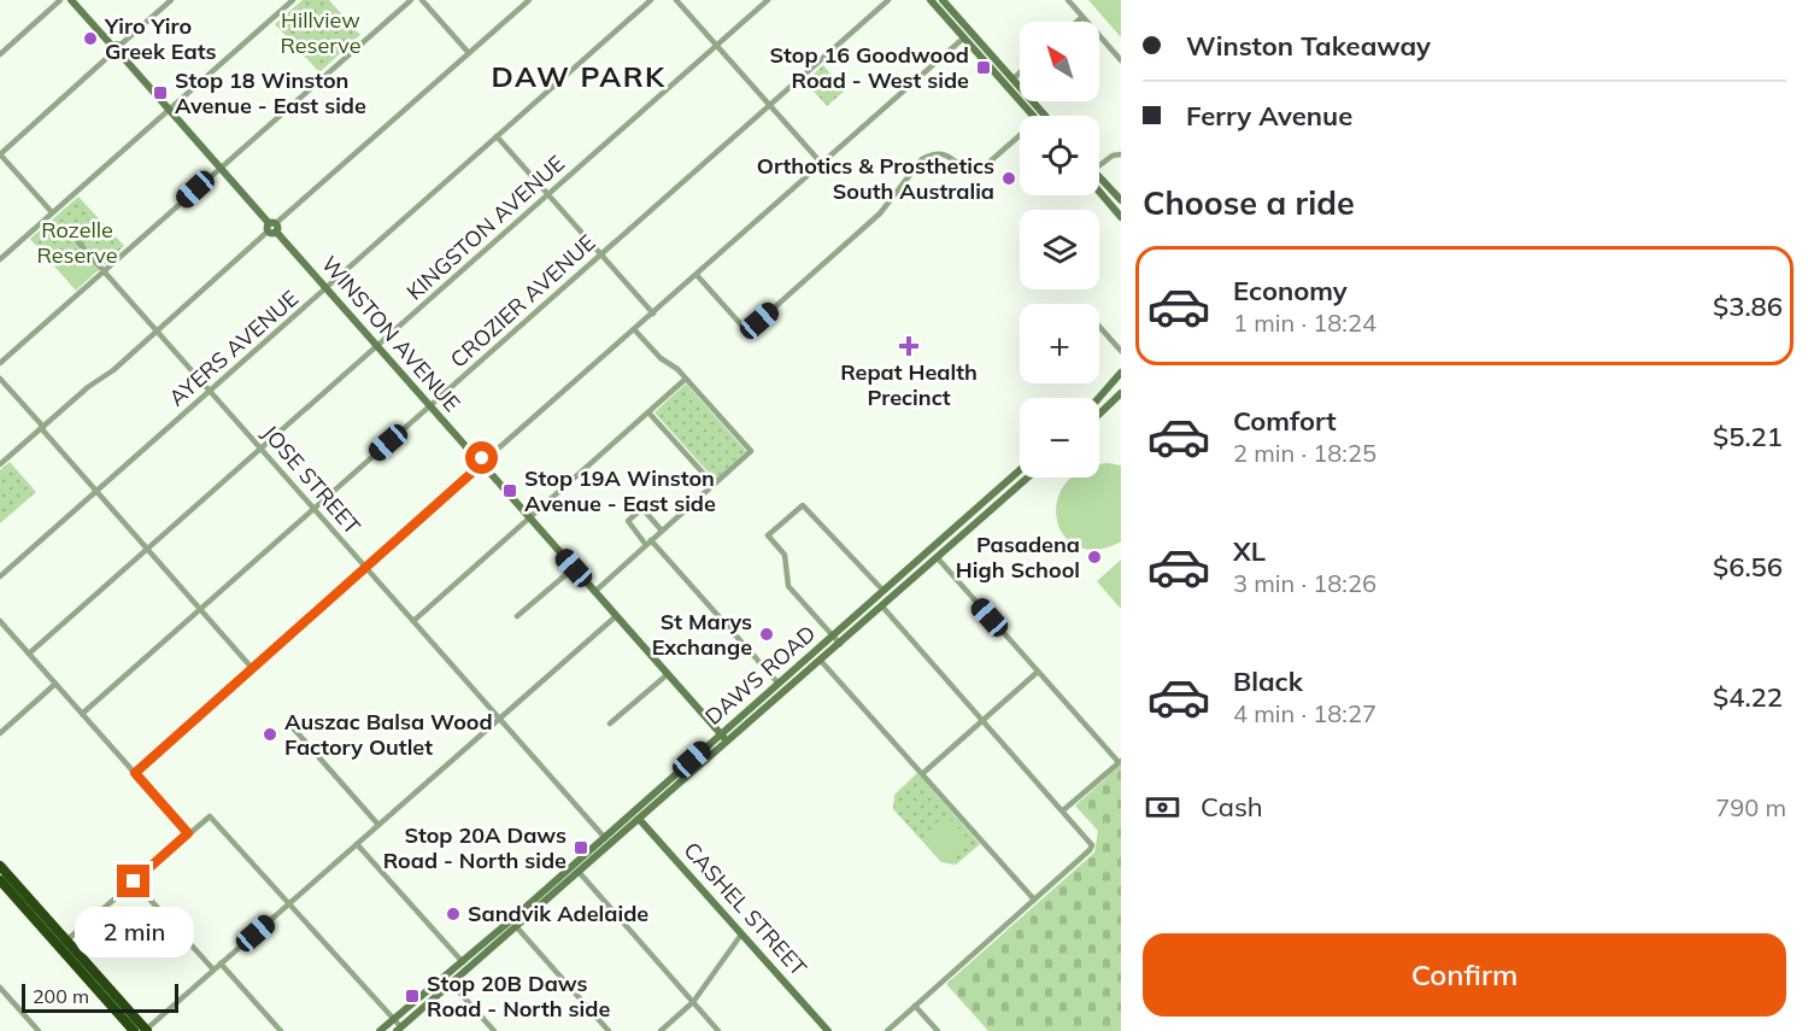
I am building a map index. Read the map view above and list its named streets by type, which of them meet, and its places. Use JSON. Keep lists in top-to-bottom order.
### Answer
{
  "streets": {
    "main road": ["WINSTON AVENUE", "DAWS ROAD", "CASHEL STREET"],
    "street": [
      "KINGSTON AVENUE",
      "CROZIER AVENUE",
      "AYERS AVENUE",
      "JOSE STREET"
    ]
  },
  "crossings": [
    ["KINGSTON AVENUE", "WINSTON AVENUE"],
    ["KINGSTON AVENUE", "JOSE STREET"],
    ["CROZIER AVENUE", "WINSTON AVENUE"],
    ["CROZIER AVENUE", "JOSE STREET"],
    ["WINSTON AVENUE", "AYERS AVENUE"],
    ["WINSTON AVENUE", "DAWS ROAD"],
    ["AYERS AVENUE", "JOSE STREET"],
    ["JOSE STREET", "DAWS ROAD"],
    ["DAWS ROAD", "CASHEL STREET"]
  ],
  "districts": ["DAW PARK"],
  "parks": ["Hillview Reserve", "Rozelle Reserve"],
  "places": {
    "other": [
      "Yiro Yiro Greek Eats",
      "Orthotics & Prosthetics South Australia",
      "Pasadena High School",
      "St Marys Exchange",
      "Auszac Balsa Wood Factory Outlet",
      "Sandvik Adelaide"
    ],
    "transit": [
      "Stop 16 Goodwood Road - West side",
      "Stop 18 Winston Avenue - East side",
      "Stop 19A Winston Avenue - East side",
      "Stop 20A Daws Road - North side",
      "Stop 20B Daws Road - North side"
    ],
    "health": ["Repat Health Precinct"]
  },
  "scale_bar": "200 m",
  "north": "top left",
  "page": {
    "banner": ["Winston Takeaway", "Ferry Avenue"],
    "map_buttons": ["+", "−"],
    "heading": "Choose a ride",
    "list": [
      {
        "name": "Economy",
        "note": "1 min · 18:24",
        "value": "$3.86"
      },
      {
        "name": "Comfort",
        "note": "2 min · 18:25",
        "value": "$5.21"
      },
      {
        "name": "XL",
        "note": "3 min · 18:26",
        "value": "$6.56"
      },
      {
        "name": "Black",
        "note": "4 min · 18:27",
        "value": "$4.22"
      }
    ],
    "pay": ["Cash", "790 m"],
    "bubble": "2 min",
    "buttons": "Confirm",
    "scale": "200 m"
  }
}
